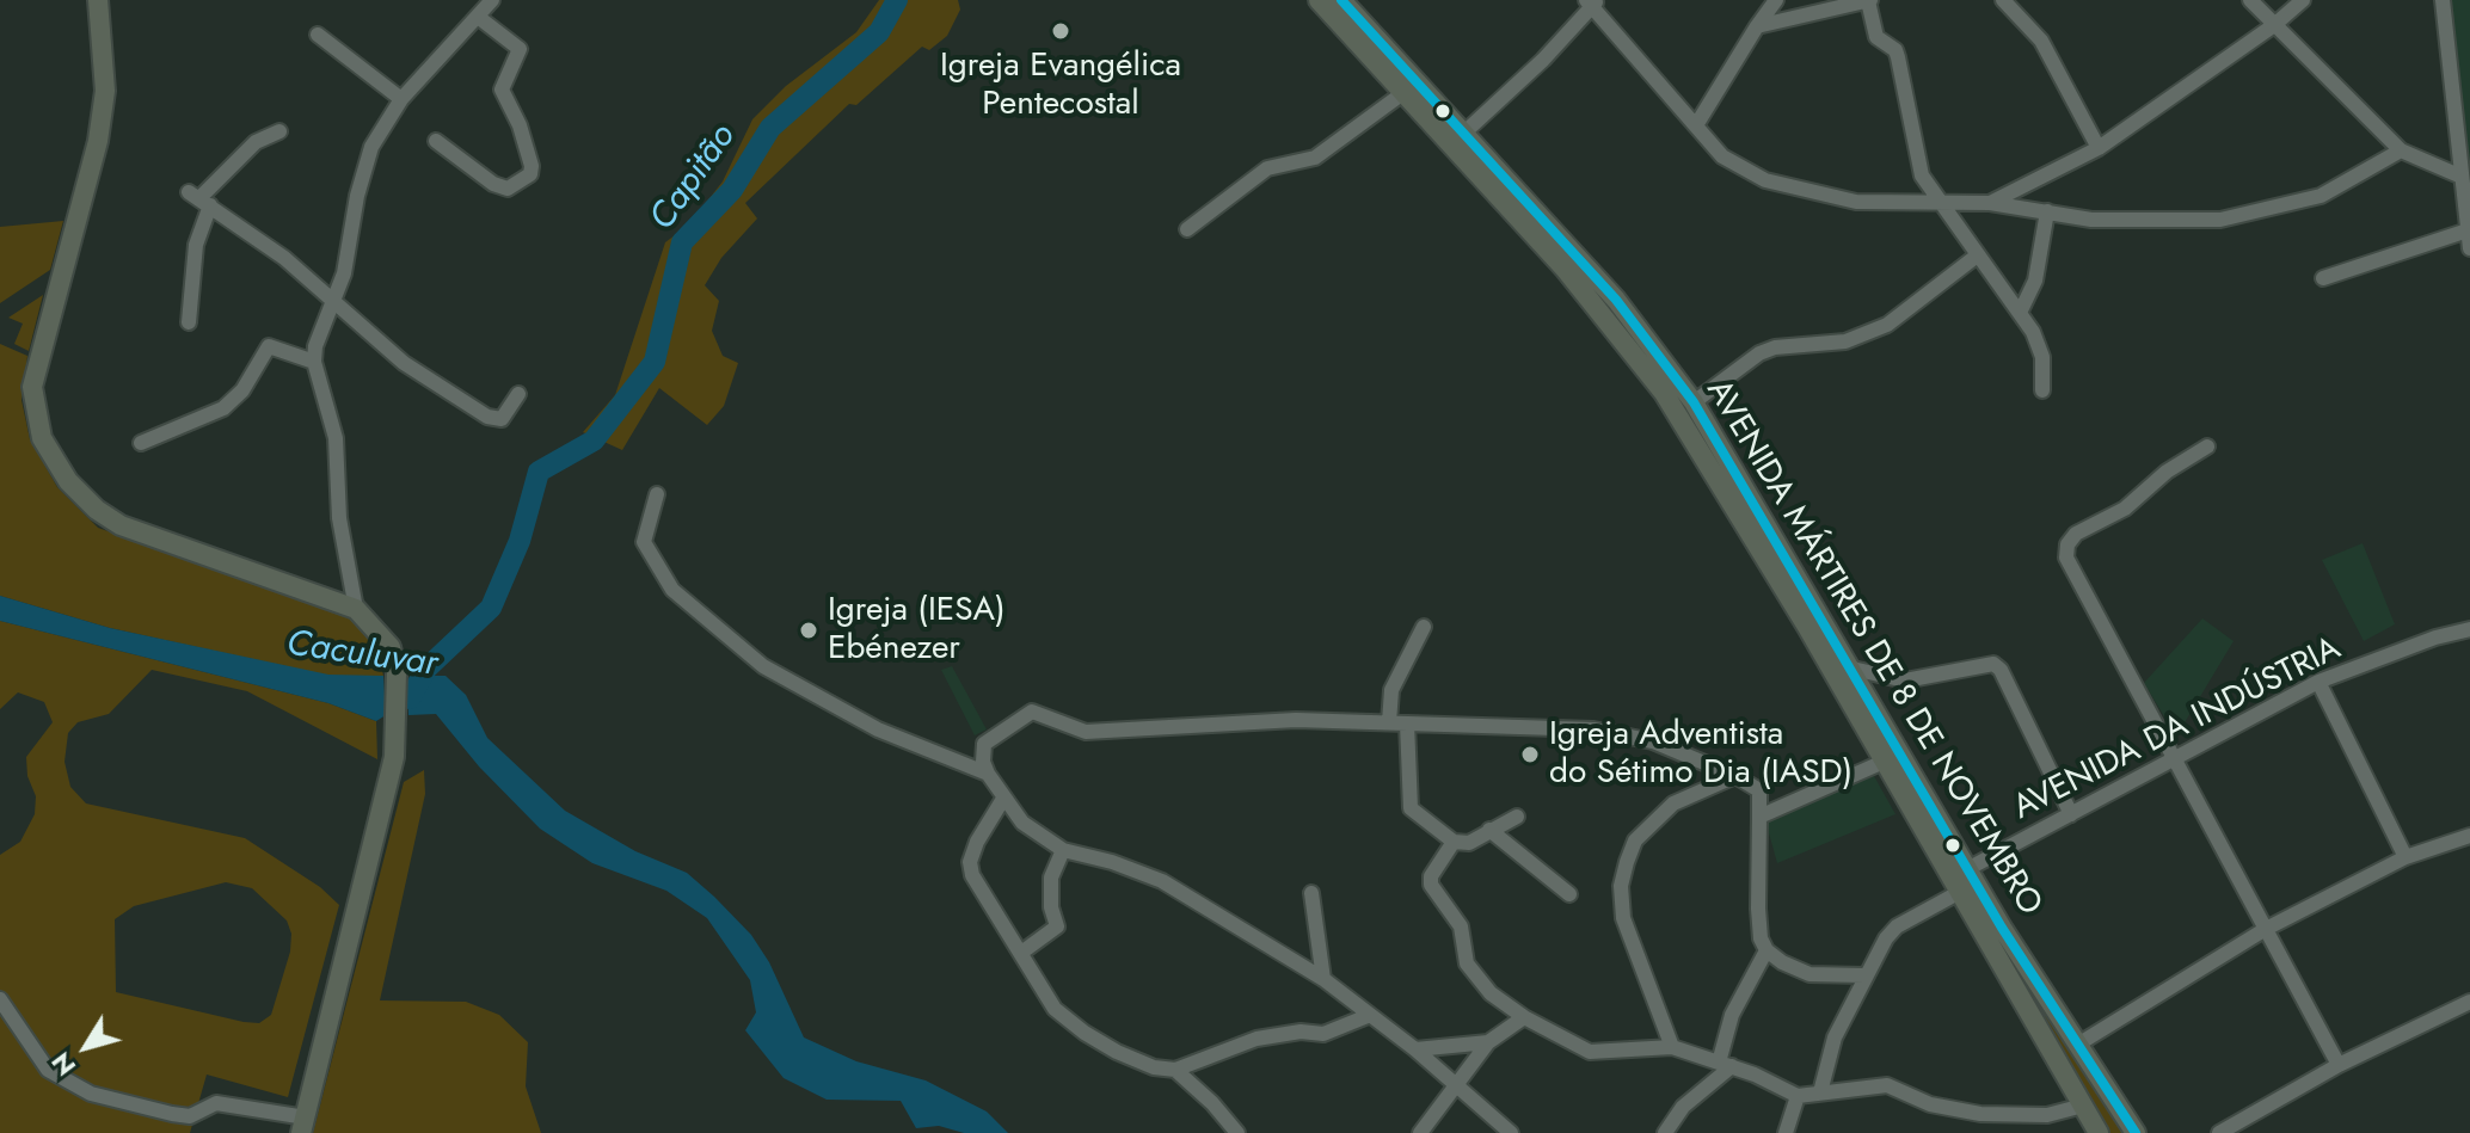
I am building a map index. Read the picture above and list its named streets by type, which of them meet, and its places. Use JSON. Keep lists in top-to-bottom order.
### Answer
{
  "streets": {
    "main road": ["AVENIDA MÁRTIRES DE 8 DE NOVEMBRO"],
    "street": ["AVENIDA DA INDÚSTRIA"]
  },
  "crossings": [
    ["AVENIDA MÁRTIRES DE 8 DE NOVEMBRO", "AVENIDA DA INDÚSTRIA"]
  ],
  "water": ["Capitão", "Caculuvar"],
  "places": ["Igreja Evangélica Pentecostal", "Igreja (IESA) Ebénezer", "Igreja Adventista do Sétimo Dia (IASD)"],
  "north": "bottom left"
}
